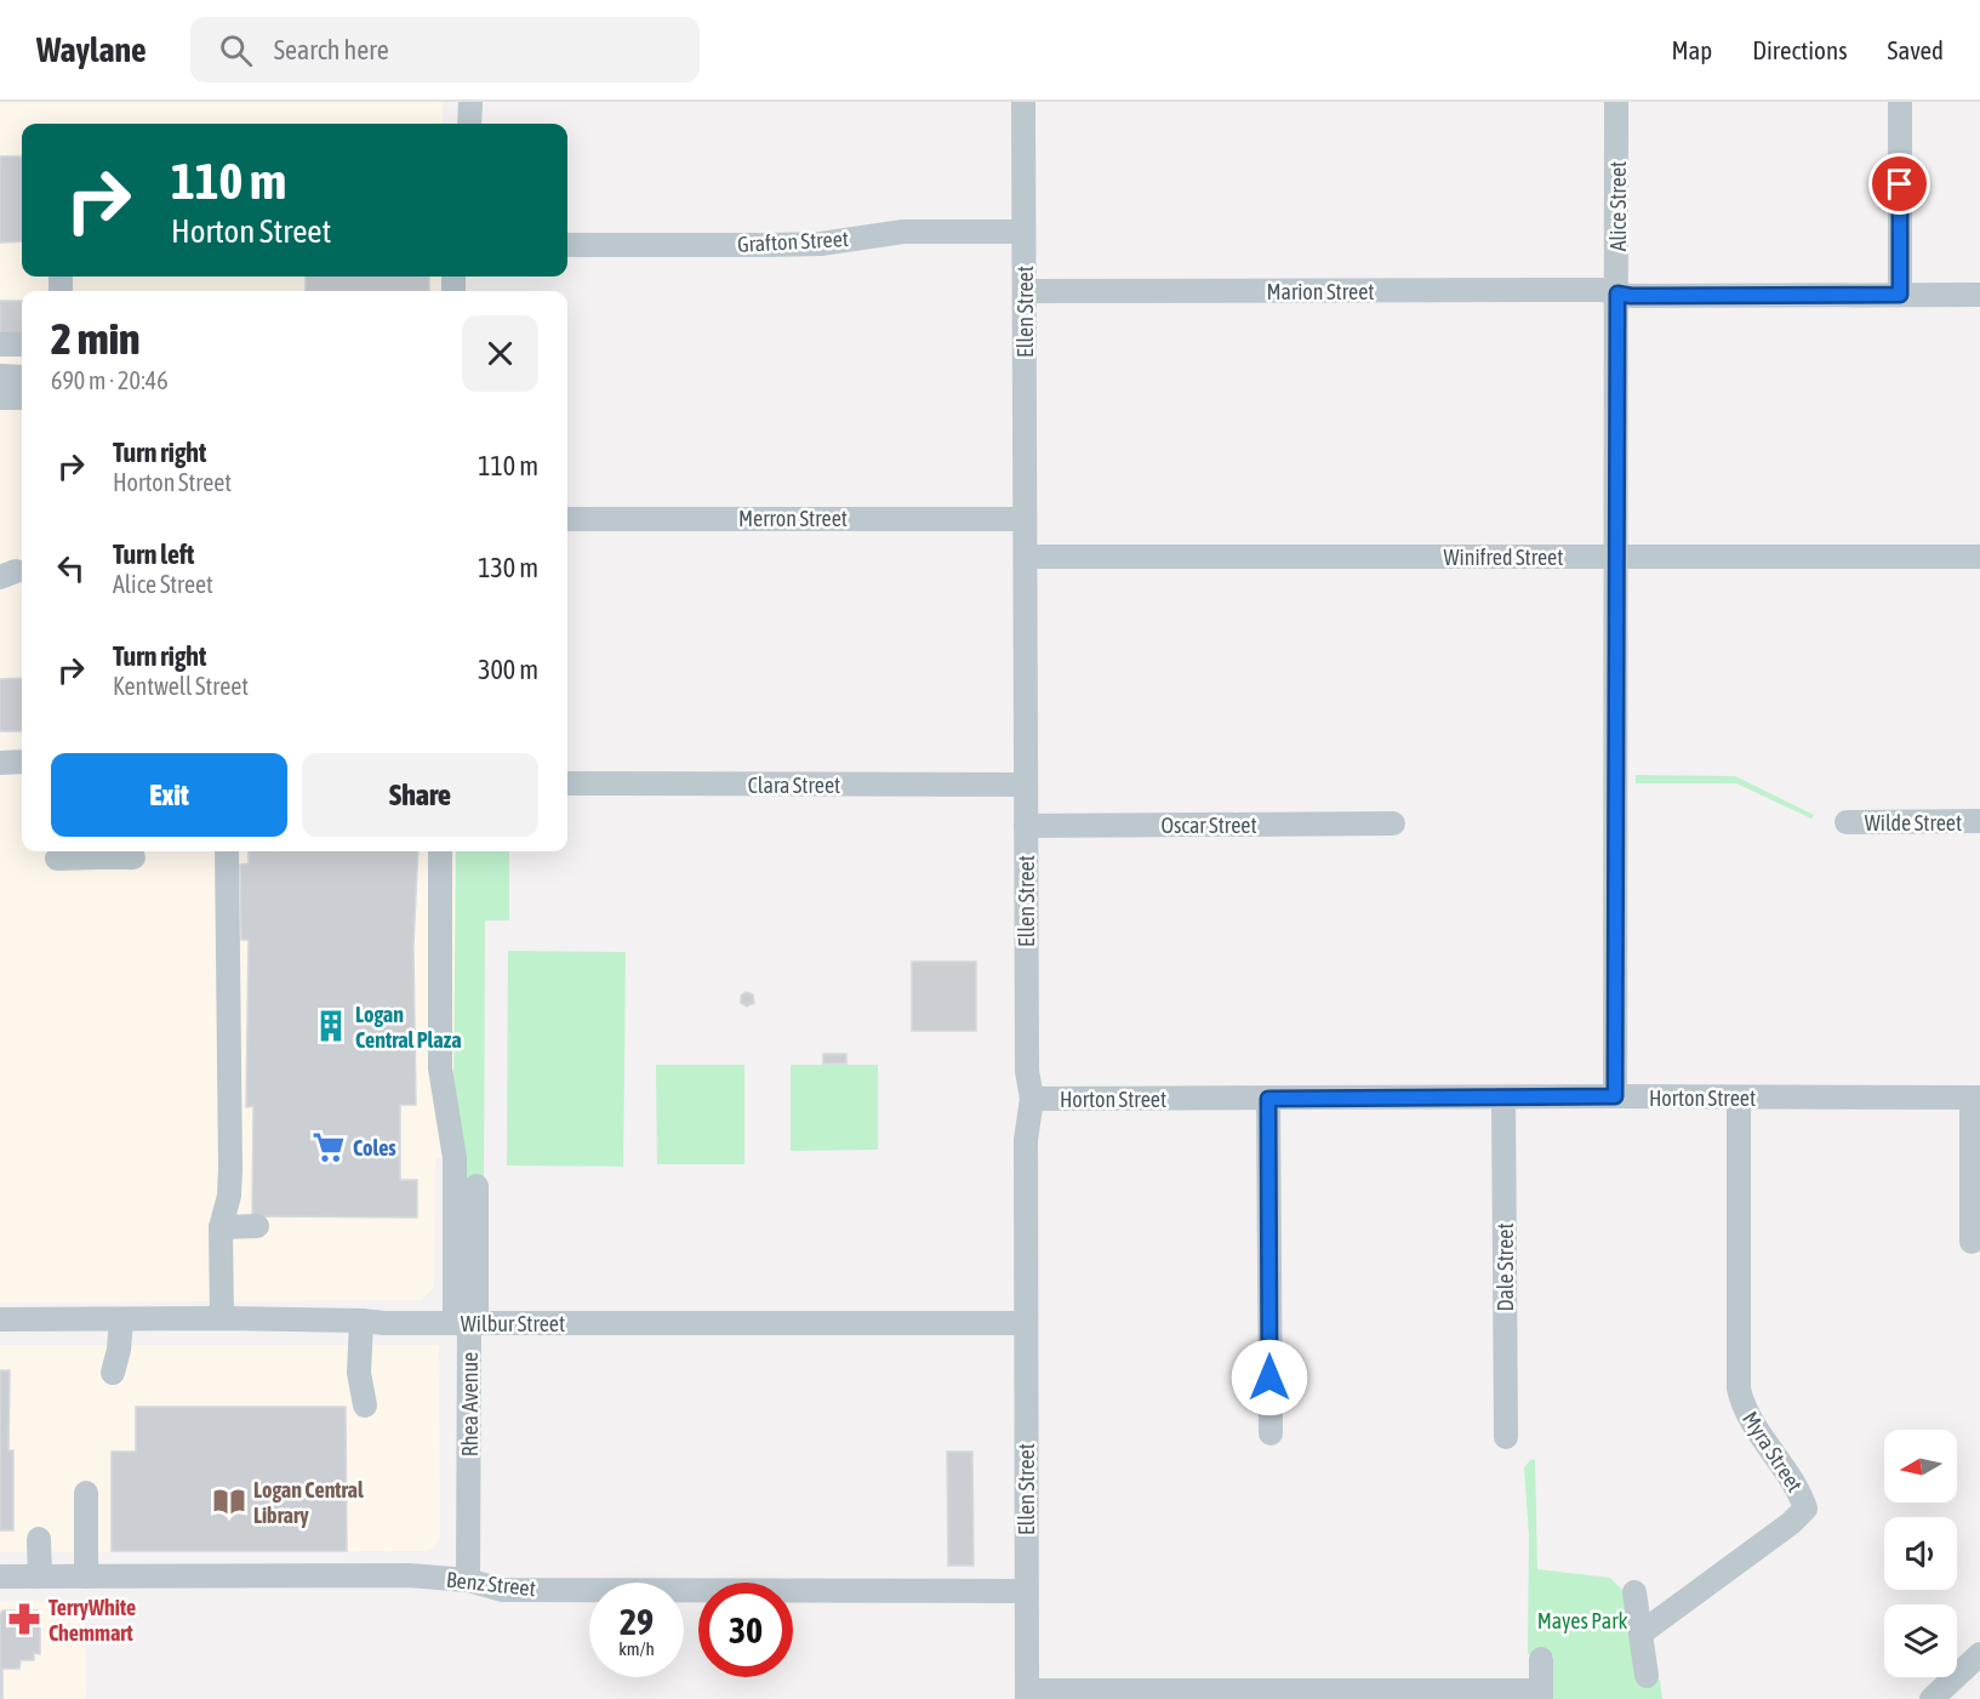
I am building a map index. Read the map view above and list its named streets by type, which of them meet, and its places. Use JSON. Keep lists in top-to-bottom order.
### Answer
{
  "streets": {
    "street": [
      "Alice Street",
      "Grafton Street",
      "Marion Street",
      "Ellen Street",
      "Merron Street",
      "Winifred Street",
      "Clara Street",
      "Wilde Street",
      "Oscar Street",
      "Horton Street",
      "Dale Street",
      "Wilbur Street",
      "Rhea Avenue",
      "Myra Street",
      "Benz Street"
    ]
  },
  "crossings": [
    ["Alice Street", "Marion Street"],
    ["Alice Street", "Winifred Street"],
    ["Alice Street", "Horton Street"],
    ["Grafton Street", "Ellen Street"],
    ["Marion Street", "Ellen Street"],
    ["Ellen Street", "Merron Street"],
    ["Ellen Street", "Winifred Street"],
    ["Ellen Street", "Clara Street"],
    ["Ellen Street", "Oscar Street"],
    ["Ellen Street", "Horton Street"],
    ["Ellen Street", "Wilbur Street"],
    ["Ellen Street", "Benz Street"],
    ["Horton Street", "Dale Street"],
    ["Horton Street", "Myra Street"],
    ["Wilbur Street", "Rhea Avenue"],
    ["Rhea Avenue", "Benz Street"]
  ],
  "parks": ["Mayes Park"],
  "places": {
    "building": ["Logan Central Plaza"],
    "supermarket": ["Coles"],
    "library": ["Logan Central Library"],
    "pharmacy": ["TerryWhite Chemmart"]
  },
  "north": "left",
  "page": {
    "header": "Waylane",
    "search": "Search here",
    "nav": ["Map", "Directions", "Saved"],
    "turn": ["110 m", "Horton Street"],
    "heading": ["2 min", "690 m · 20:46"],
    "list": [
      {
        "name": "Turn right",
        "note": "Horton Street",
        "value": "110 m"
      },
      {
        "name": "Turn left",
        "note": "Alice Street",
        "value": "130 m"
      },
      {
        "name": "Turn right",
        "note": "Kentwell Street",
        "value": "300 m"
      }
    ],
    "buttons": ["Exit", "Share"],
    "speed": "29 km/h",
    "limit": "30"
  }
}
